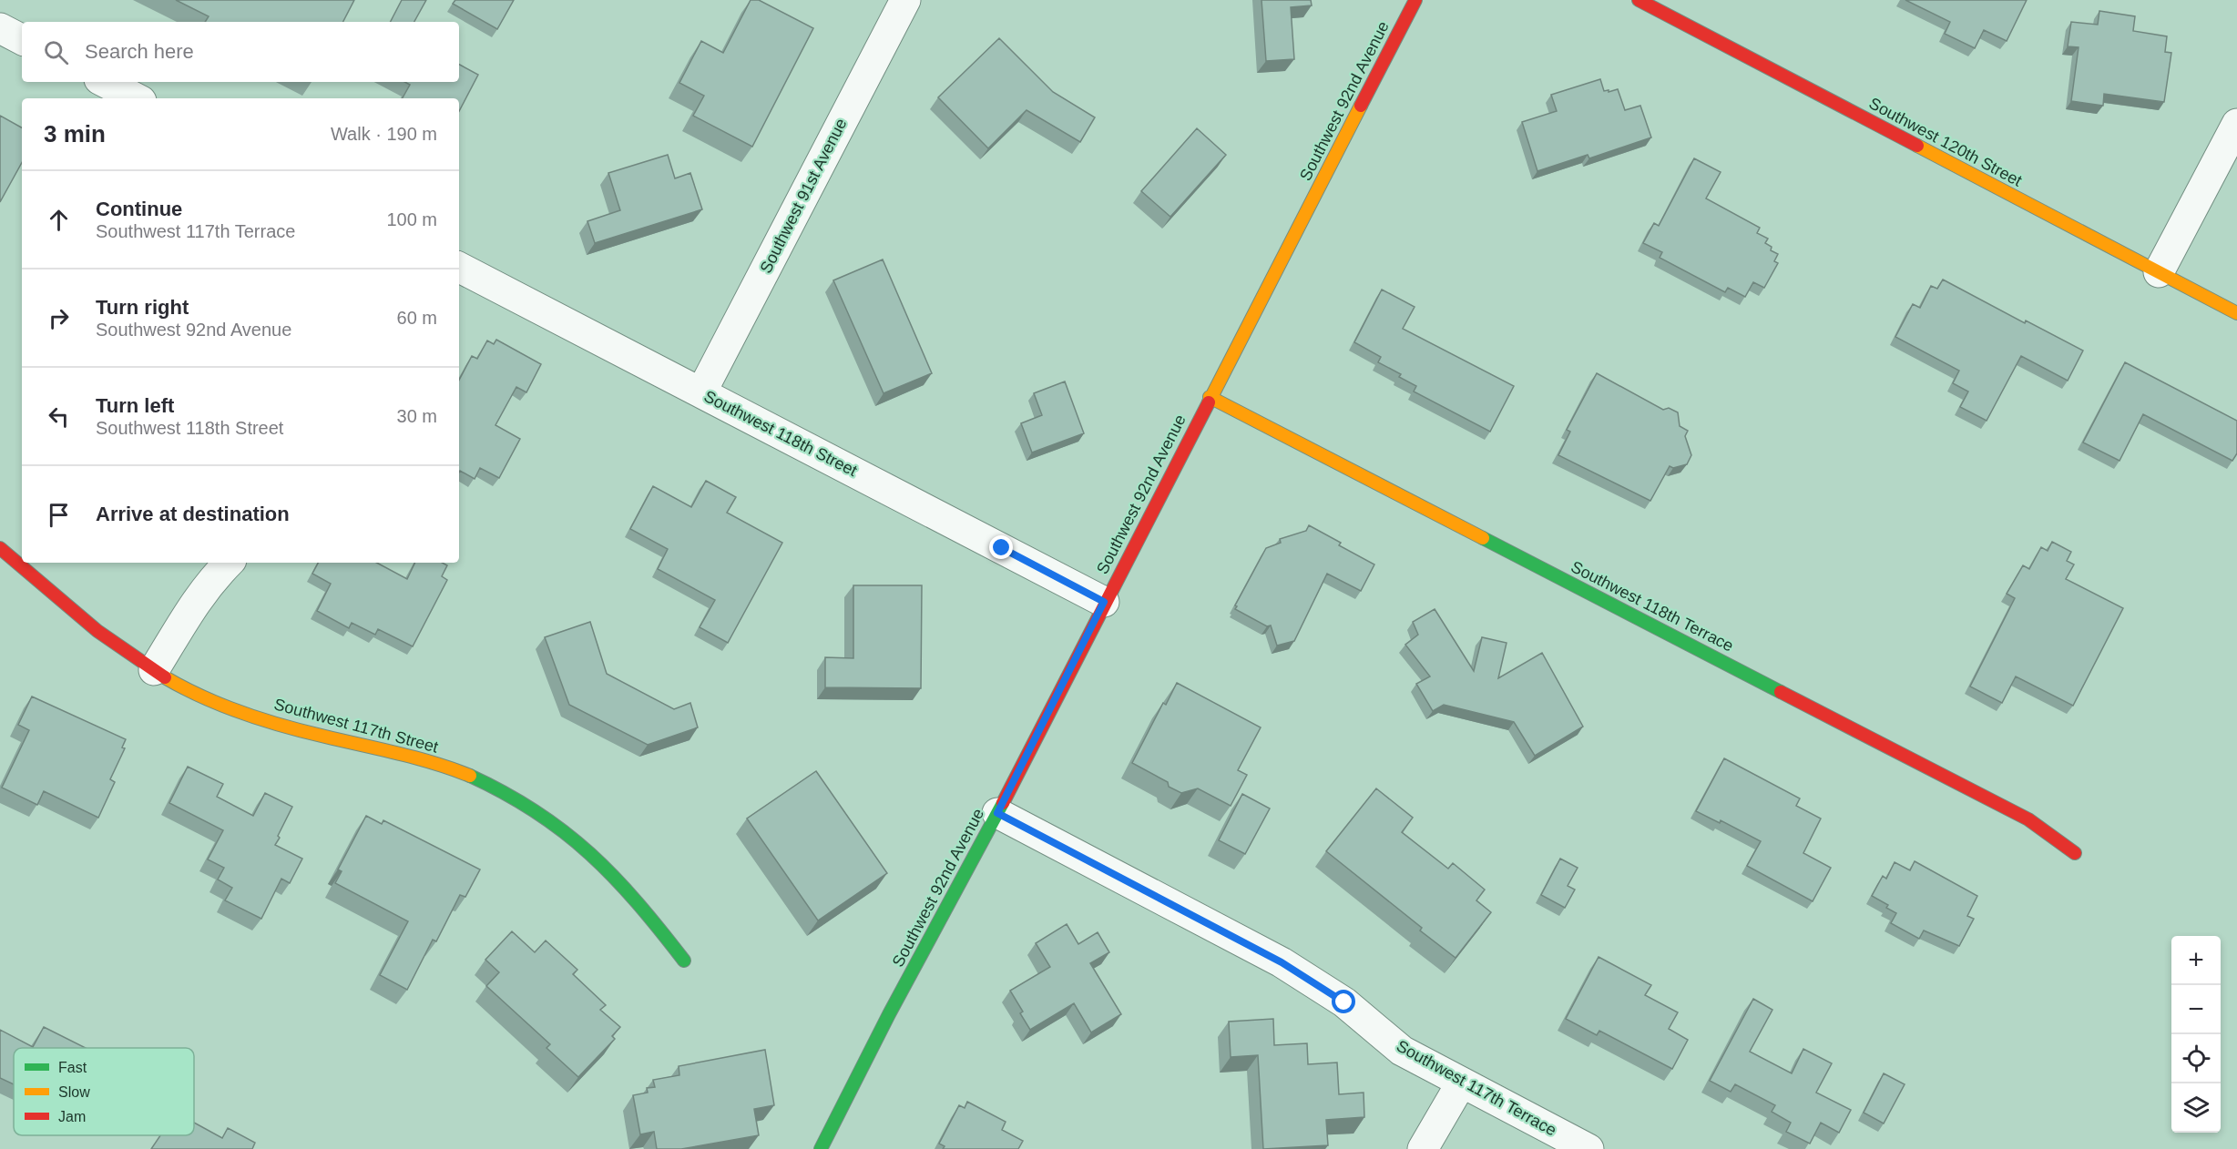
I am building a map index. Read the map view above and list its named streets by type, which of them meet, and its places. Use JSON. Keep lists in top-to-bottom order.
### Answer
{
  "streets": {
    "street": [
      "Southwest 92nd Avenue",
      "Southwest 120th Street",
      "Southwest 91st Avenue",
      "Southwest 118th Street",
      "Southwest 118th Terrace",
      "Southwest 117th Street",
      "Southwest 117th Terrace"
    ]
  },
  "crossings": [
    ["Southwest 92nd Avenue", "Southwest 118th Street"],
    ["Southwest 92nd Avenue", "Southwest 118th Terrace"],
    ["Southwest 92nd Avenue", "Southwest 117th Terrace"],
    ["Southwest 91st Avenue", "Southwest 118th Street"]
  ],
  "legend": ["Fast", "Slow", "Jam"],
  "page": {
    "search": "Search here",
    "heading": ["3 min", "Walk · 190 m"],
    "list": [
      ["Continue", "Southwest 117th Terrace", "100 m"],
      ["Turn right", "Southwest 92nd Avenue", "60 m"],
      ["Turn left", "Southwest 118th Street", "30 m"],
      "Arrive at destination"
    ],
    "map_buttons": ["+", "−"]
  }
}
